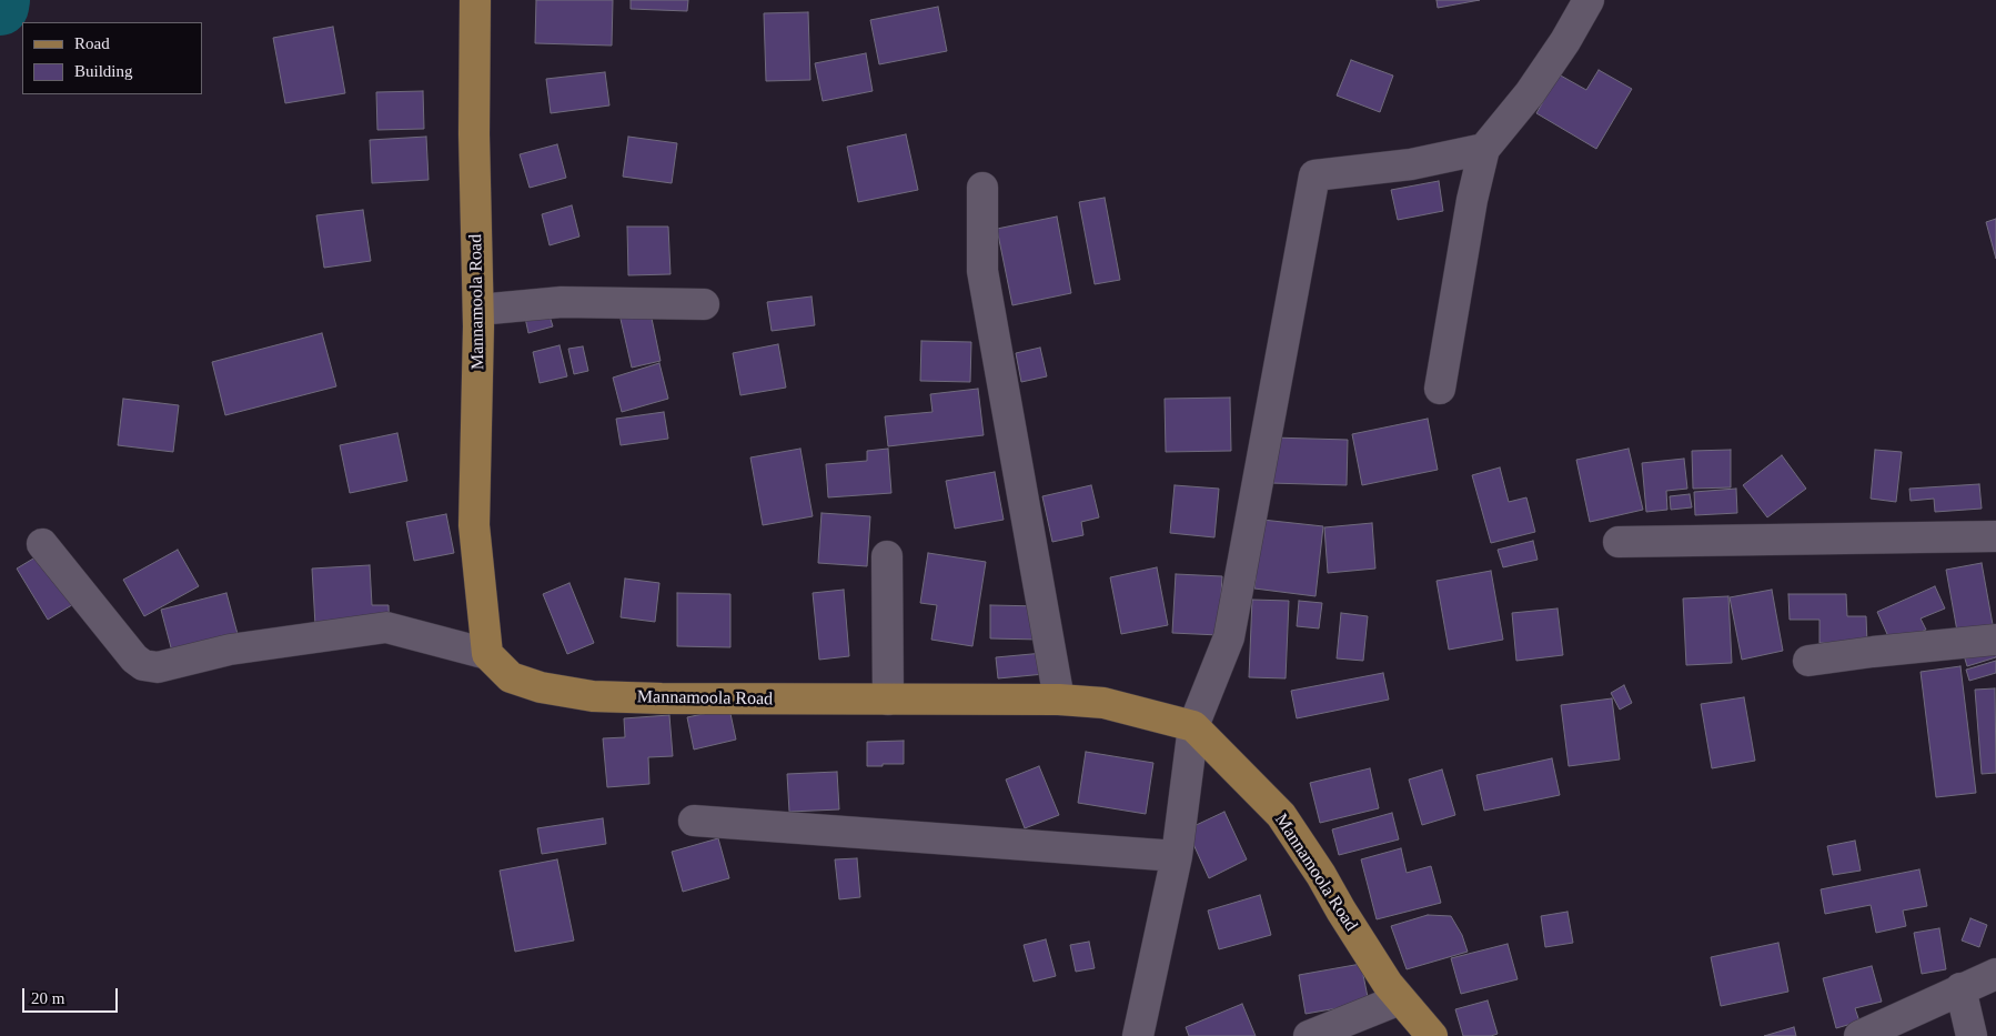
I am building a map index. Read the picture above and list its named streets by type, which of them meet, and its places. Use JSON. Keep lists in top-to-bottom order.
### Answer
{
  "streets": {
    "main road": ["Mannamoola Road"]
  },
  "legend": ["Road", "Building"],
  "scale_bar": "20 m"
}
